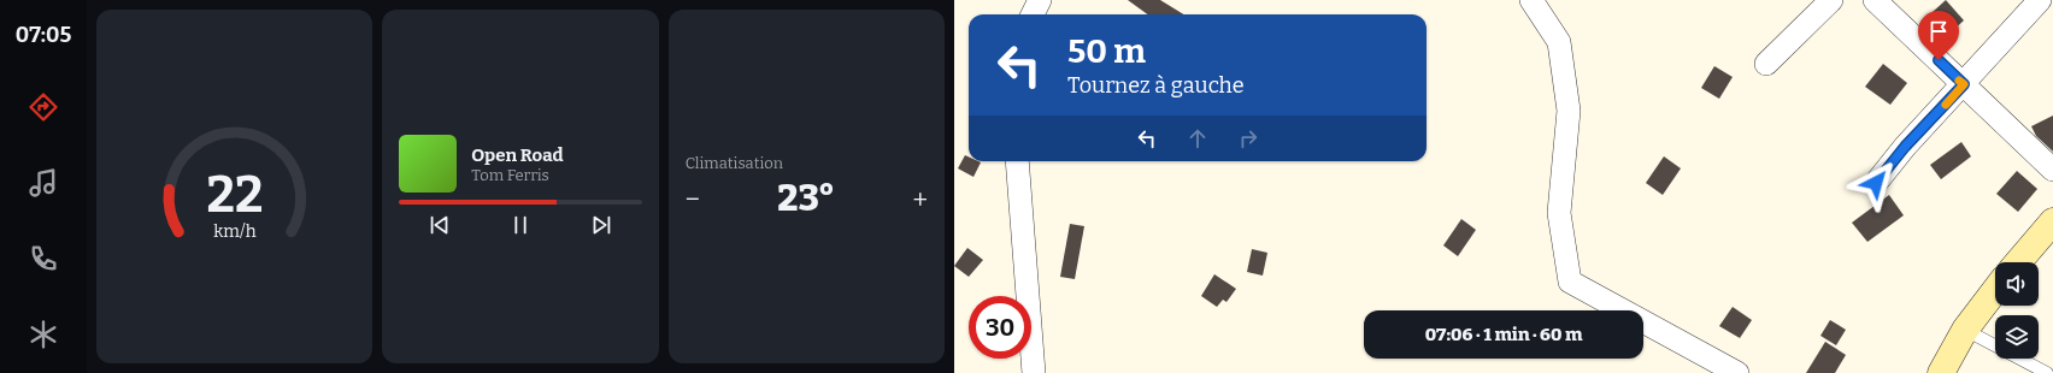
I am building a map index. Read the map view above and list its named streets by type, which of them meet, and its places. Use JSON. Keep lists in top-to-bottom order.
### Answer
{
  "page": {
    "tabs": "07:05",
    "tile": "Climatisation",
    "turn": ["50 m", "Tournez à gauche"],
    "song": ["Open Road", "Tom Ferris"],
    "heat": ["−", "23°", "+"],
    "limit": "30",
    "trip": "07:06 · 1 min · 60 m",
    "gauge": ["22", "km/h"]
  }
}
